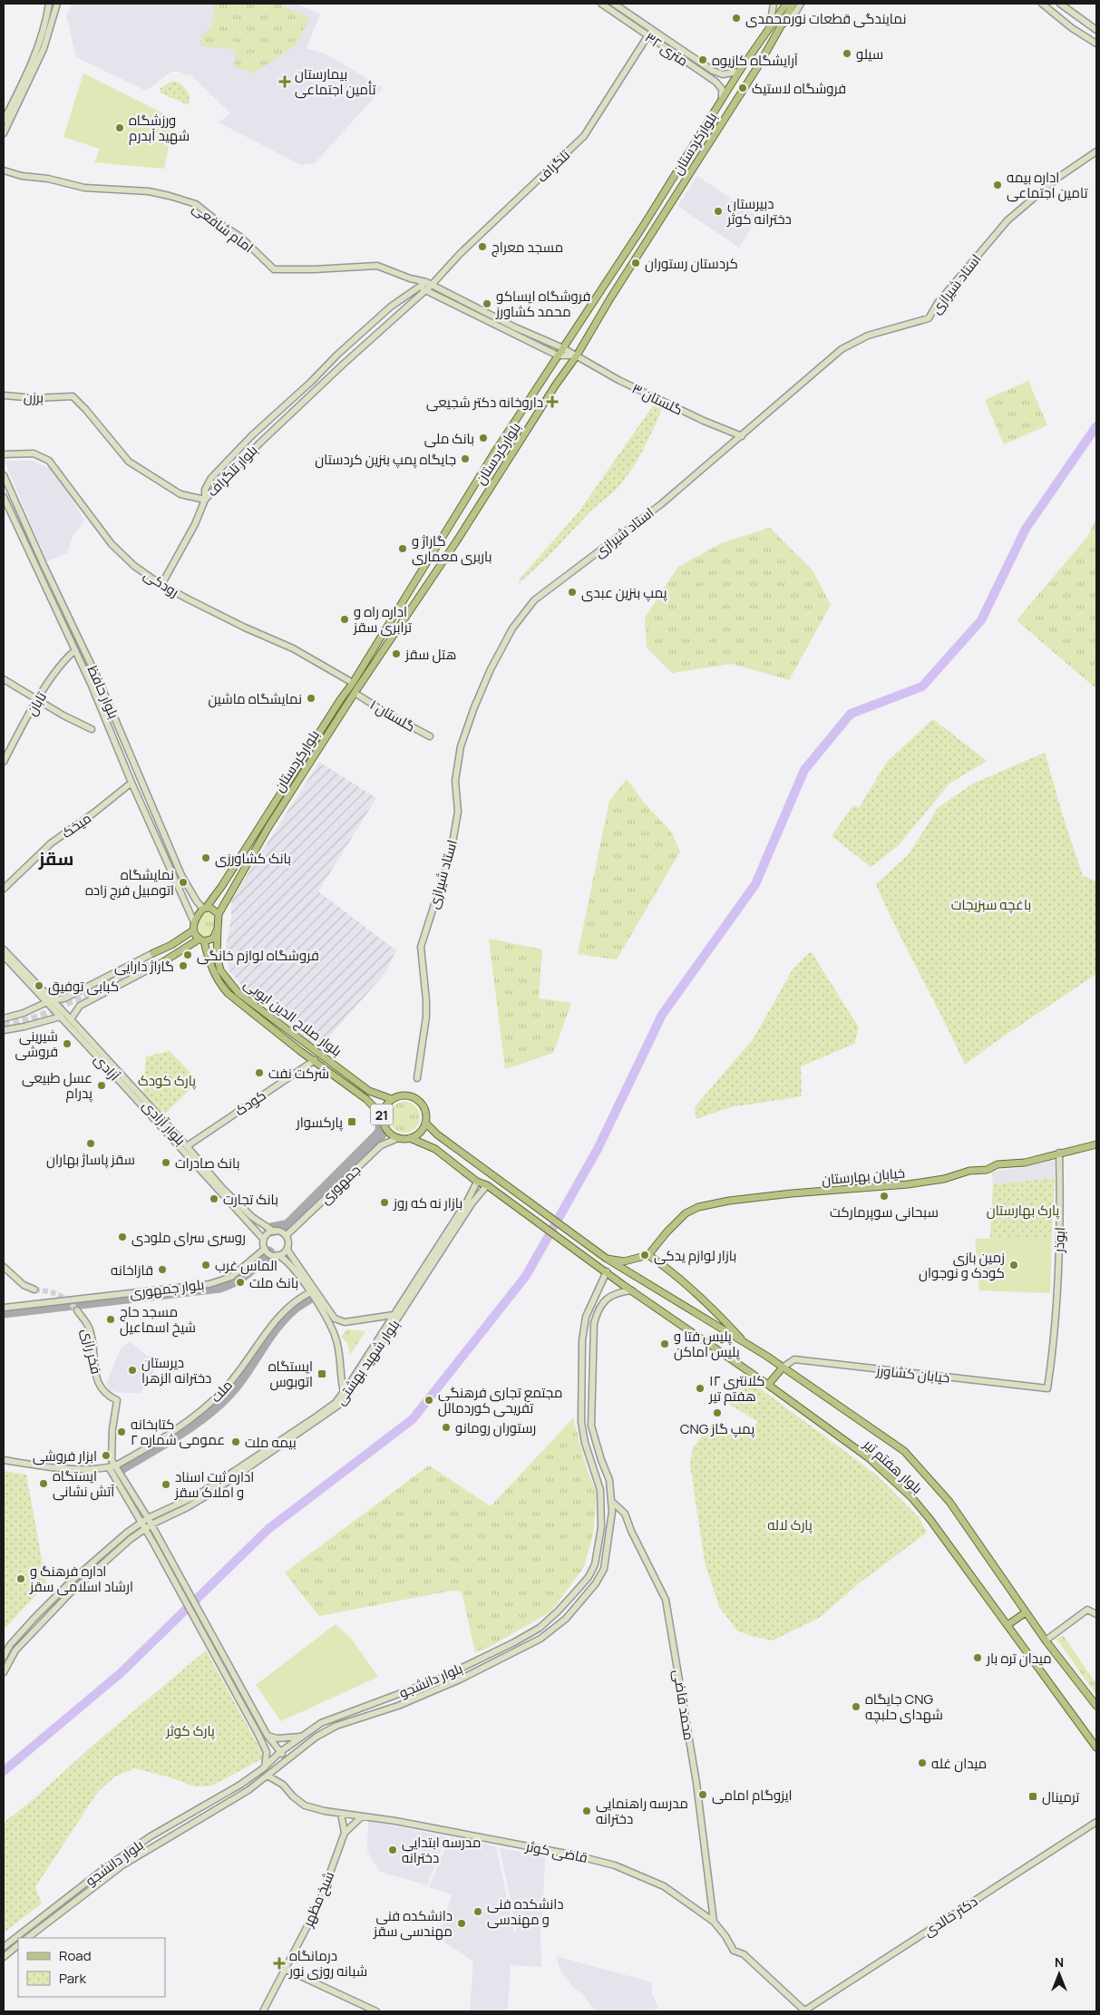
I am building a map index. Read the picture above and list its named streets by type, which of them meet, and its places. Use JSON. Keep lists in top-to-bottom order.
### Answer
{
  "streets": {
    "main road": [
      "۳۲ متری",
      "بلوارکردستان",
      "تلگراف",
      "امام شافعی",
      "استاد شیرازی",
      "برزن",
      "گلستان ۳",
      "بلوار تلگراف",
      "رودکی",
      "بلوار حافظ",
      "تابان",
      "گلستان ۱",
      "میخک",
      "بلوار صلاح الدین ایوبی",
      "آزادی",
      "کودک",
      "21",
      "بلوار آزادی",
      "خیابان بهارستان",
      "جمهوری",
      "ابوذر",
      "بلوار جمهوری",
      "فخر رازی",
      "بلوار شهید بهشتی",
      "خیابان کشاورز",
      "ملت",
      "بلوار هفتم تیر",
      "بلوار دانشجو",
      "محمد قاضی",
      "قاضی کوثر",
      "شیخ مظهر",
      "دکتر خالدی"
    ]
  },
  "crossings": [
    ["۳۲ متری", "بلوارکردستان"],
    ["۳۲ متری", "تلگراف"],
    ["بلوارکردستان", "گلستان ۳"],
    ["بلوارکردستان", "رودکی"],
    ["بلوارکردستان", "بلوار حافظ"],
    ["بلوارکردستان", "گلستان ۱"],
    ["بلوارکردستان", "بلوار صلاح الدین ایوبی"],
    ["تلگراف", "امام شافعی"],
    ["تلگراف", "بلوار تلگراف"],
    ["امام شافعی", "گلستان ۳"],
    ["امام شافعی", "بلوار تلگراف"],
    ["استاد شیرازی", "گلستان ۳"],
    ["برزن", "بلوار تلگراف"],
    ["بلوار حافظ", "تابان"],
    ["بلوار حافظ", "میخک"],
    ["بلوار حافظ", "بلوار صلاح الدین ایوبی"],
    ["بلوار صلاح الدین ایوبی", "کودک"],
    ["بلوار صلاح الدین ایوبی", "21"],
    ["بلوار صلاح الدین ایوبی", "جمهوری"],
    ["بلوار صلاح الدین ایوبی", "بلوار هفتم تیر"],
    ["آزادی", "بلوار آزادی"],
    ["آزادی", "جمهوری"],
    ["آزادی", "بلوار جمهوری"],
    ["کودک", "بلوار آزادی"],
    ["21", "جمهوری"],
    ["21", "بلوار هفتم تیر"],
    ["بلوار آزادی", "جمهوری"],
    ["بلوار آزادی", "بلوار جمهوری"],
    ["خیابان بهارستان", "ابوذر"],
    ["جمهوری", "بلوار جمهوری"],
    ["جمهوری", "بلوار هفتم تیر"],
    ["ابوذر", "خیابان کشاورز"],
    ["فخر رازی", "ملت"],
    ["بلوار شهید بهشتی", "بلوار هفتم تیر"],
    ["خیابان کشاورز", "بلوار هفتم تیر"],
    ["بلوار هفتم تیر", "بلوار دانشجو"],
    ["بلوار دانشجو", "محمد قاضی"],
    ["بلوار دانشجو", "قاضی کوثر"],
    ["محمد قاضی", "قاضی کوثر"],
    ["قاضی کوثر", "دکتر خالدی"]
  ],
  "districts": ["سقز"],
  "parks": [
    "باغچه سبزیجات",
    "پارک کودک",
    "پارک بهارستان",
    "پارک لاله",
    "پارک کوثر"
  ],
  "places": {
    "other": [
      "نمایندگی قطعات نورمحمدی",
      "سیلو",
      "آرایشگاه کازیوه",
      "فروشگاه لاستیک",
      "ورزشگاه شهید آبدرم",
      "اداره بیمه تامین اجتماعی",
      "دبیرستان دخترانه کوثر",
      "مسجد معراج",
      "کردستان رستوران",
      "فروشگاه ایساکو محمد کشاورز",
      "بانک ملی",
      "جایگاه پمپ بنزین کردستان",
      "گاراژ و باربری معماری",
      "پمپ بنزین عبدی",
      "اداره راه و ترابری سقز",
      "هتل سقز",
      "نمایشگاه ماشین",
      "بانک کشاورزی",
      "نمایشگاه اتومبیل فرج زاده",
      "فروشگاه لوازم خانگی",
      "گاراژ دارایی",
      "کبابی توفیق",
      "شیرینی فروشی",
      "شرکت نفت",
      "عسل طبیعی پدرام",
      "سقز پاساژ بهاران",
      "بانک صادرات",
      "سبحانی سوپرمارکت",
      "بانک تجارت",
      "بازار نه که روز",
      "روسری سرای ملودی",
      "بازار لوازم یدکی",
      "الماس غرب",
      "زمین بازی کودک و نوجوان",
      "قازاخانه",
      "بانک ملت",
      "مسجد حاج شیخ اسماعیل",
      "پلیس فتا و پلیس اماکن",
      "دیرستان دخترانه الزهرا",
      "کلانتری ۱۲ هفتم تیر",
      "مجتمع تجاری فرهنگی تفریحی کوردمالل",
      "CNG پمپ گاز",
      "رستوران رومانو",
      "کتابخانه عمومی شماره ۲",
      "بیمه ملت",
      "ابزار فروشی",
      "ایستگاه آتش نشانی",
      "اداره ثبت اسناد و املاک سقز",
      "اداره فرهنگ و ارشاد اسلامی سقز",
      "میدان تره بار",
      "جایگاه CNG شهدای حلبچه",
      "میدان غله",
      "ایزوگام امامی",
      "مدرسه راهنمایی دخترانه",
      "مدرسه ابتدایی دخترانه",
      "دانشکده فنی و مهندسی",
      "دانشکده فنی مهندسی سقز"
    ],
    "health": ["بیمارستان تأمین اجتماعی", "داروخانه دکتر شجیعی", "درمانگاه شبانه روزی نور"],
    "transit": ["پارکسوار", "ایستگاه اتوبوس", "ترمینال"]
  },
  "legend": ["Road", "Park"],
  "north": "top"
}
